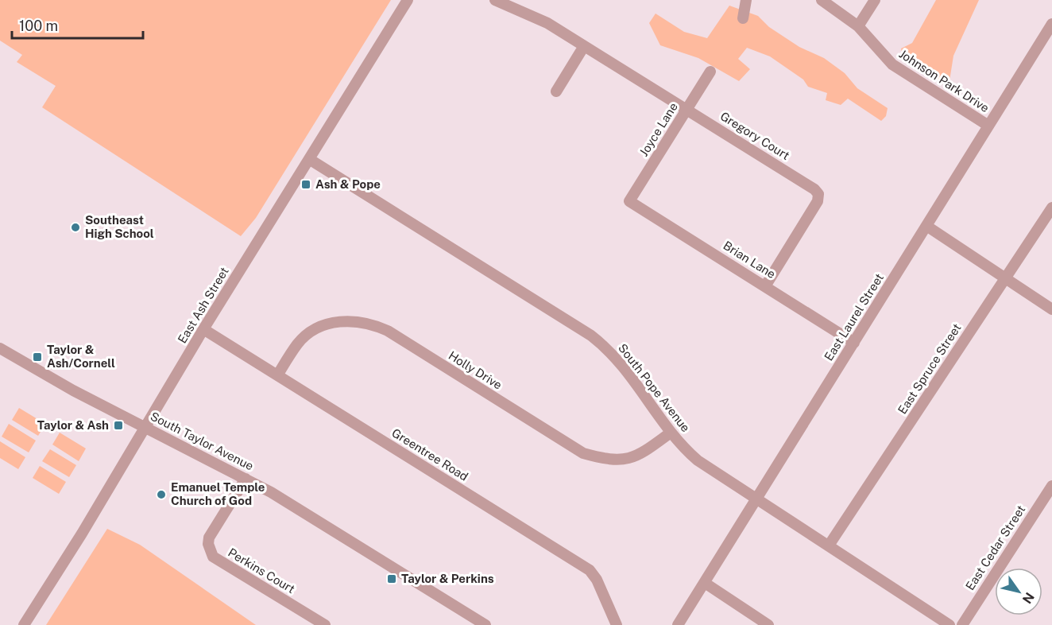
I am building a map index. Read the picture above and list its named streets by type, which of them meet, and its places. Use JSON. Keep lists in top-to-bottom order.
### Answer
{
  "streets": {
    "street": [
      "Johnson Park Drive",
      "Joyce Lane",
      "Gregory Court",
      "Brian Lane",
      "East Ash Street",
      "East Laurel Street",
      "East Spruce Street",
      "Holly Drive",
      "South Pope Avenue",
      "South Taylor Avenue",
      "Greentree Road",
      "East Cedar Street",
      "Perkins Court"
    ]
  },
  "crossings": [
    ["Johnson Park Drive", "East Laurel Street"],
    ["Joyce Lane", "Gregory Court"],
    ["Joyce Lane", "Brian Lane"],
    ["Gregory Court", "Brian Lane"],
    ["Brian Lane", "East Laurel Street"],
    ["East Ash Street", "South Pope Avenue"],
    ["East Ash Street", "South Taylor Avenue"],
    ["East Ash Street", "Greentree Road"],
    ["East Laurel Street", "South Pope Avenue"],
    ["East Spruce Street", "South Pope Avenue"],
    ["Holly Drive", "South Pope Avenue"],
    ["Holly Drive", "Greentree Road"],
    ["South Taylor Avenue", "Perkins Court"]
  ],
  "places": {
    "transit": [
      "Ash & Pope",
      "Taylor & Ash/Cornell",
      "Taylor & Ash",
      "Taylor & Perkins"
    ],
    "other": ["Southeast High School", "Emanuel Temple Church of God"]
  },
  "scale_bar": "100 m",
  "north": "bottom right"
}
